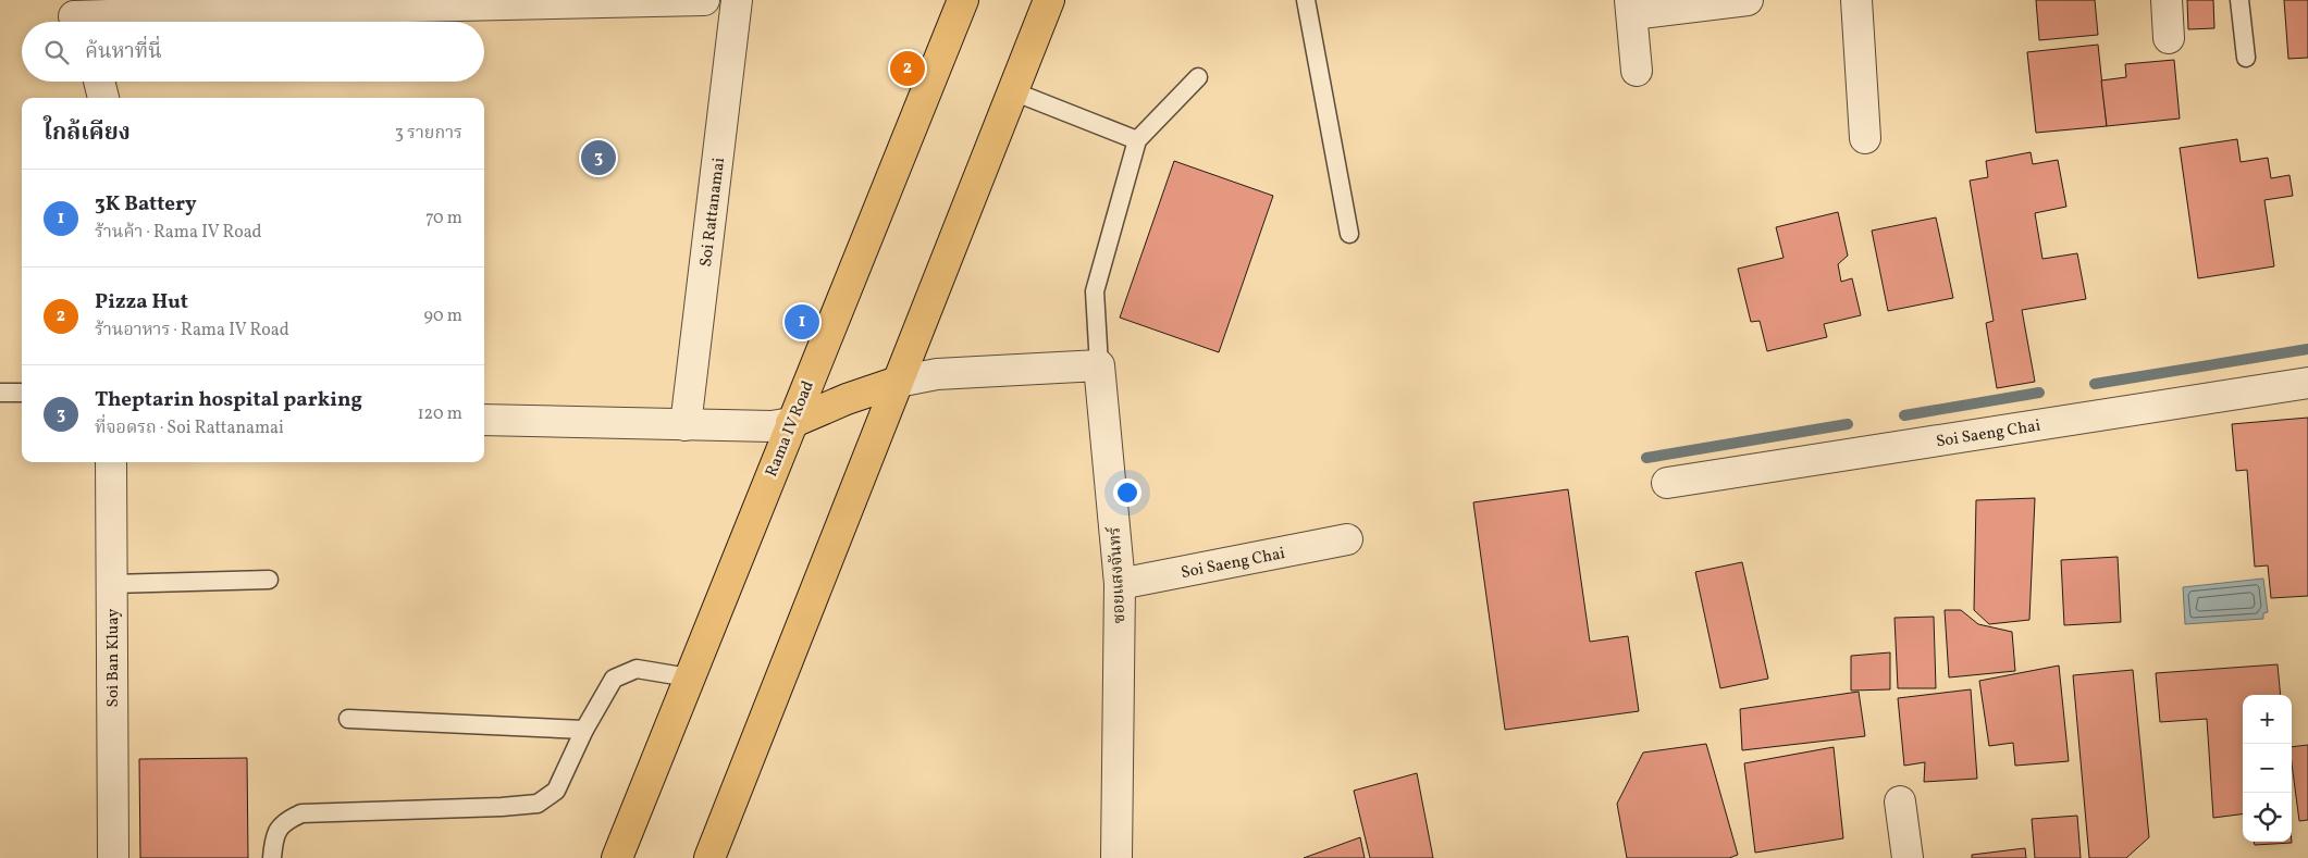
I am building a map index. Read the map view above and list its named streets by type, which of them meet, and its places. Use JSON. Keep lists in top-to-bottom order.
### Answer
{
  "streets": {
    "main road": ["Rama IV Road"],
    "street": [
      "Soi Rattanamai",
      "Soi Saeng Chai",
      "ซอยแสงจันทร์",
      "Soi Ban Kluay"
    ]
  },
  "crossings": [
    ["Soi Saeng Chai", "ซอยแสงจันทร์"]
  ],
  "page": {
    "search": "ค้นหาที่นี่",
    "pins": ["2", "3", "1"],
    "heading": ["ใกล้เคียง", "3 รายการ"],
    "list": [
      {
        "mark": "1",
        "name": "3K Battery",
        "note": "ร้านค้า · Rama IV Road",
        "value": "70 m"
      },
      {
        "mark": "2",
        "name": "Pizza Hut",
        "note": "ร้านอาหาร · Rama IV Road",
        "value": "90 m"
      },
      {
        "mark": "3",
        "name": "Theptarin hospital parking",
        "note": "ที่จอดรถ · Soi Rattanamai",
        "value": "120 m"
      }
    ],
    "map_buttons": ["+", "−"]
  }
}
